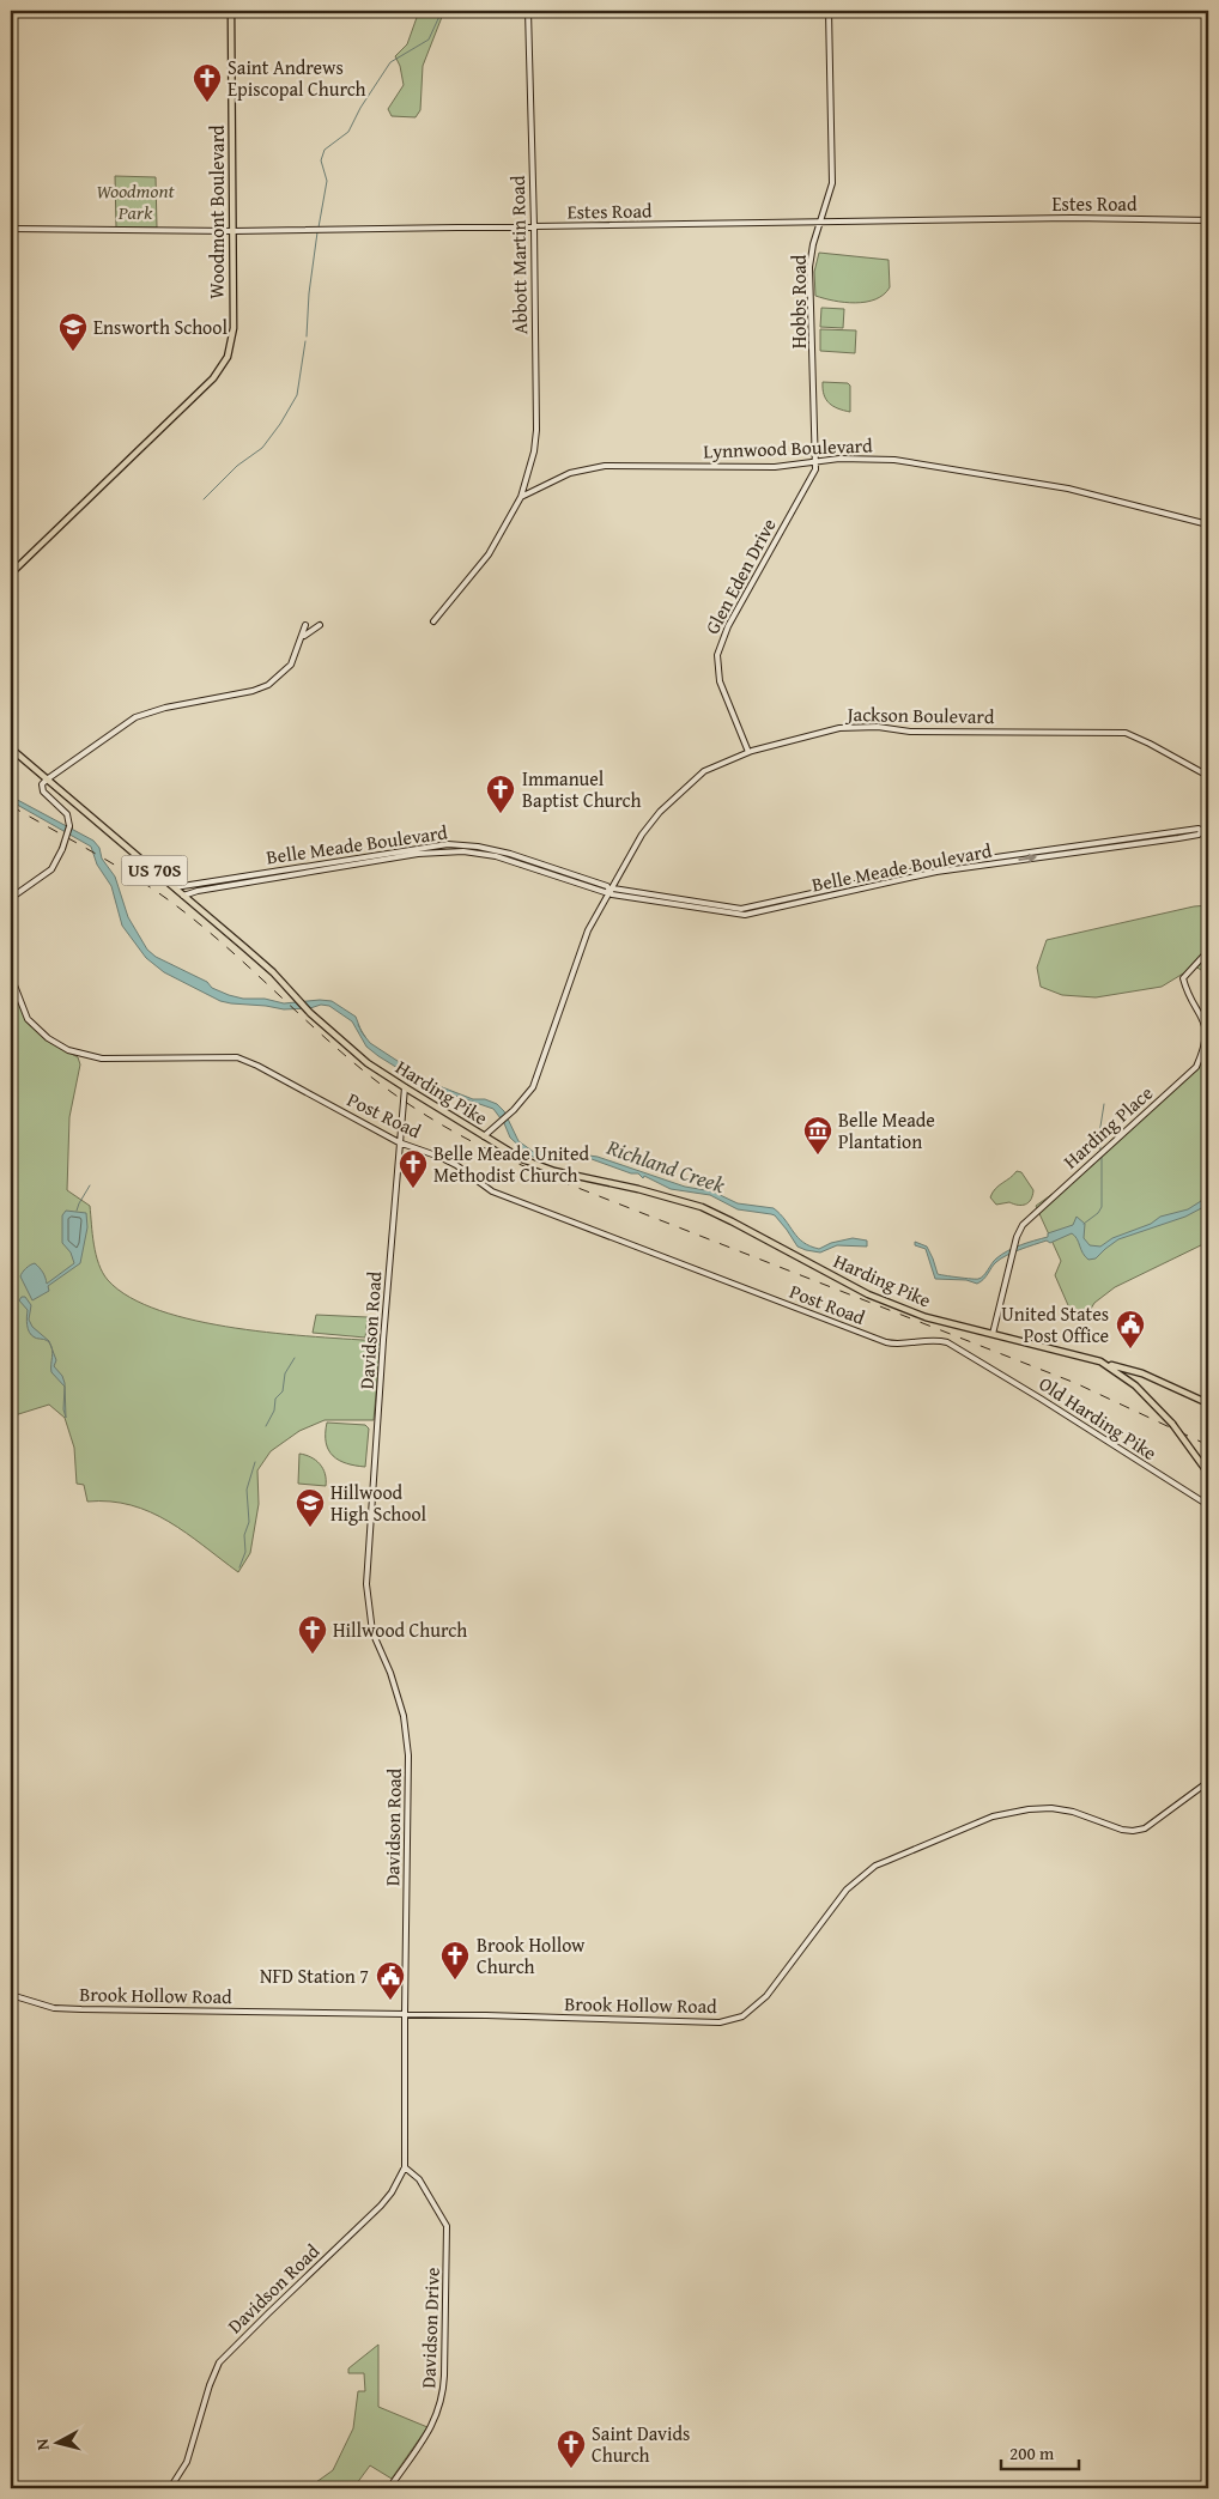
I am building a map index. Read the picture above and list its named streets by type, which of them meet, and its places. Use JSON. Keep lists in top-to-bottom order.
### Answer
{
  "streets": {
    "main road": ["Woodmont Boulevard", "US 70S", "Harding Pike"],
    "street": [
      "Estes Road",
      "Abbott Martin Road",
      "Hobbs Road",
      "Lynnwood Boulevard",
      "Glen Eden Drive",
      "Jackson Boulevard",
      "Belle Meade Boulevard",
      "Post Road",
      "Harding Place",
      "Davidson Road",
      "Old Harding Pike",
      "Brook Hollow Road",
      "Davidson Drive"
    ]
  },
  "crossings": [
    ["Estes Road", "Woodmont Boulevard"],
    ["Estes Road", "Abbott Martin Road"],
    ["Estes Road", "Hobbs Road"],
    ["Abbott Martin Road", "Lynnwood Boulevard"],
    ["Hobbs Road", "Lynnwood Boulevard"],
    ["Hobbs Road", "Glen Eden Drive"],
    ["Lynnwood Boulevard", "Glen Eden Drive"],
    ["Glen Eden Drive", "Jackson Boulevard"],
    ["Jackson Boulevard", "Belle Meade Boulevard"],
    ["Jackson Boulevard", "Harding Pike"],
    ["Belle Meade Boulevard", "Harding Pike"],
    ["Harding Pike", "Harding Place"],
    ["Harding Pike", "Davidson Road"],
    ["Post Road", "Davidson Road"],
    ["Post Road", "Old Harding Pike"],
    ["Davidson Road", "Brook Hollow Road"],
    ["Davidson Road", "Davidson Drive"]
  ],
  "water": ["Richland Creek"],
  "parks": ["Woodmont Park"],
  "places": {
    "church": [
      "Saint Andrews Episcopal Church",
      "Immanuel Baptist Church",
      "Belle Meade United Methodist Church",
      "Hillwood Church",
      "Brook Hollow Church",
      "Saint Davids Church"
    ],
    "school or university": ["Ensworth School", "Hillwood High School"],
    "museum": ["Belle Meade Plantation"],
    "public building": ["United States Post Office", "NFD Station 7"]
  },
  "scale_bar": "200 m",
  "north": "left"
}
